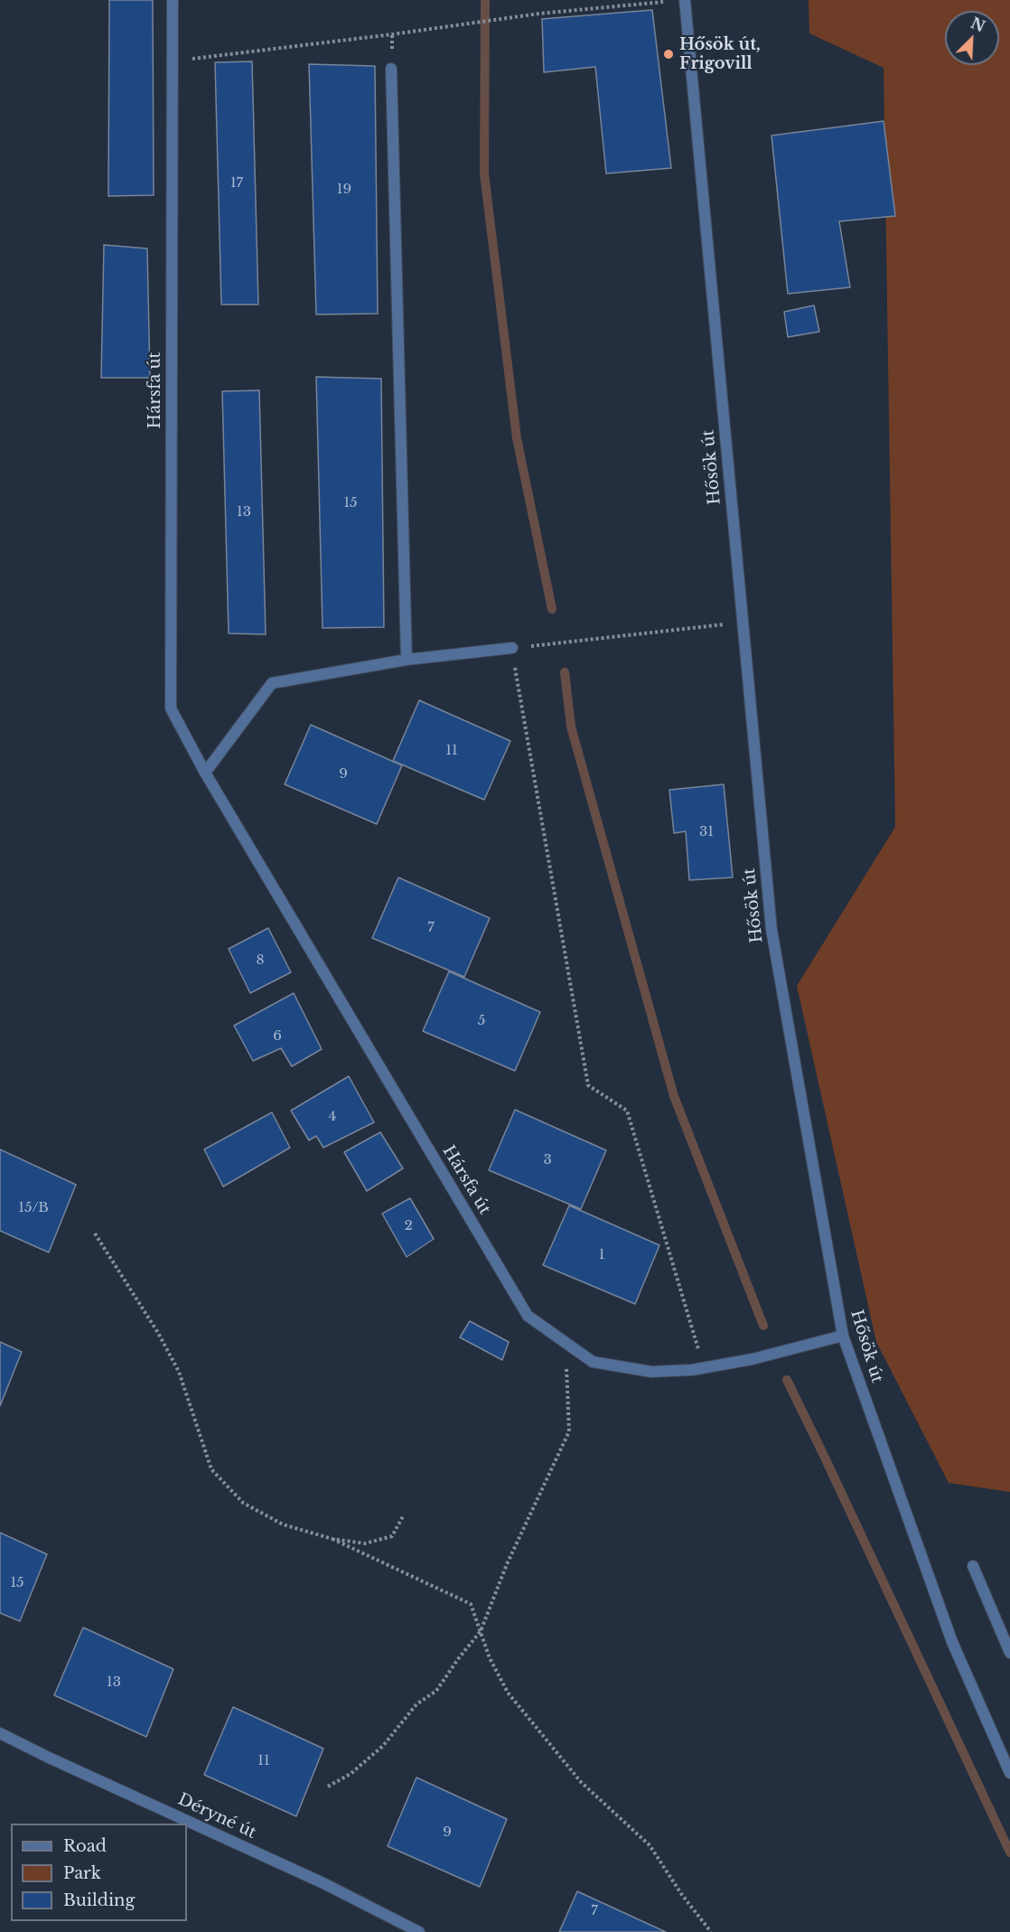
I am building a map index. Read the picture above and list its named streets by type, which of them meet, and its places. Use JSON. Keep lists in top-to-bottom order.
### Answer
{
  "streets": {
    "street": ["Hársfa út", "Hősök út", "Déryné út"]
  },
  "crossings": [
    ["Hársfa út", "Hősök út"]
  ],
  "places": ["Hősök út, Frigovill"],
  "house_numbers": [
    "17",
    "19",
    "15",
    "13",
    "11",
    "9",
    "31",
    "7",
    "8",
    "5",
    "6",
    "4",
    "3",
    "15/B",
    "2",
    "1",
    "15",
    "13",
    "11",
    "9",
    "7"
  ],
  "legend": ["Road", "Park", "Building"],
  "north": "top right"
}
